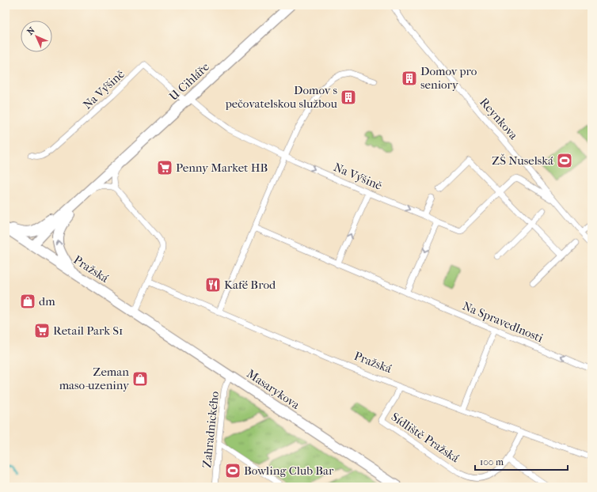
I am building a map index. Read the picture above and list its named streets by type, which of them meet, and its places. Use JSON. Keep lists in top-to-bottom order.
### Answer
{
  "streets": {
    "main road": ["U Cihláře", "Pražská", "Masarykova"],
    "street": [
      "Na Výšině",
      "Reynkova",
      "Na Spravedlnosti",
      "Zahradnického",
      "Sídliště Pražská"
    ]
  },
  "crossings": [
    ["U Cihláře", "Na Výšině"],
    ["Pražská", "Masarykova"],
    ["Pražská", "Sídliště Pražská"],
    ["Masarykova", "Zahradnického"]
  ],
  "places": {
    "building": ["Domov pro seniory", "Domov s pečovatelskou službou"],
    "sports": ["ZŠ Nuselská", "Bowling Club Bar"],
    "supermarket": ["Penny Market HB", "Retail Park S1"],
    "restaurant": ["Kafé Brod"],
    "shop": ["dm", "Zeman maso-uzeniny"]
  },
  "scale_bar": "100 m",
  "north": "top left"
}
